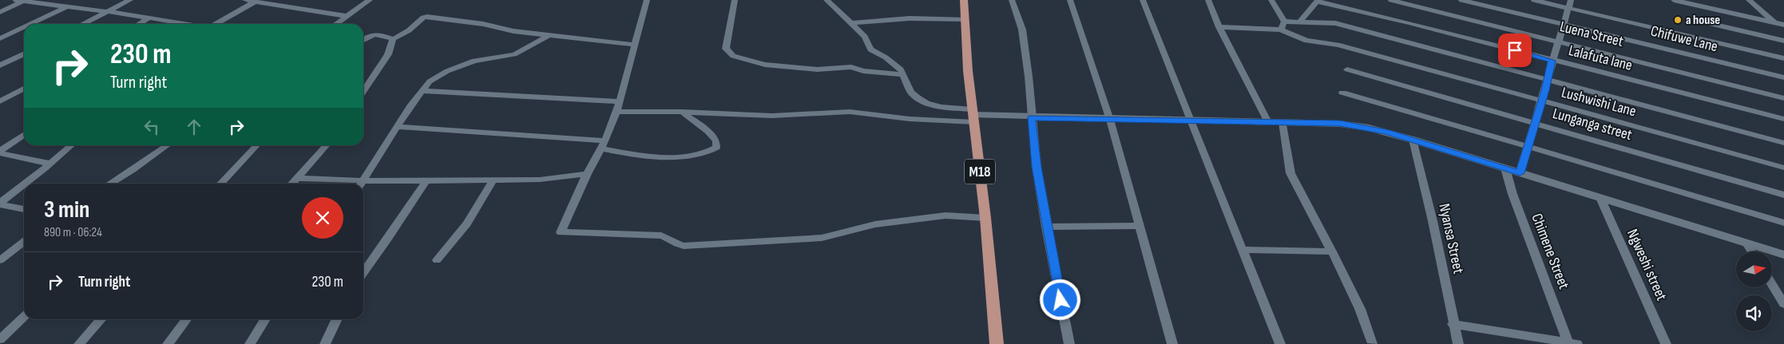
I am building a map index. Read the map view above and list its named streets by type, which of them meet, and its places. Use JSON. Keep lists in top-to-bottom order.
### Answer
{
  "streets": {
    "main road": ["M18"],
    "street": [
      "Luena Street",
      "Chifuwe Lane",
      "Lalafuta lane",
      "Lushwishi Lane",
      "Lunganga street",
      "Nyansa Street",
      "Chimene Street",
      "Ngweshi street"
    ]
  },
  "places": ["a house"],
  "north": "right",
  "page": {
    "turn": ["230 m", "Turn right"],
    "heading": ["3 min", "890 m · 06:24"],
    "list": [
      {
        "name": "Turn right",
        "value": "230 m"
      }
    ]
  }
}
